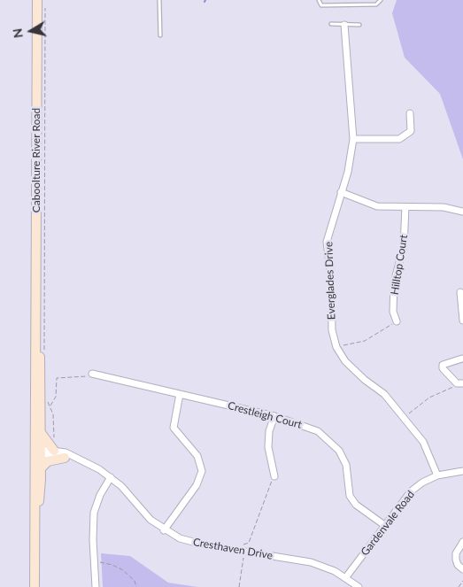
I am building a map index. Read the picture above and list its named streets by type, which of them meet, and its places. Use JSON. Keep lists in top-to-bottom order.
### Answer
{
  "streets": {
    "main road": ["Caboolture River Road"],
    "street": [
      "Hilltop Court",
      "Everglades Drive",
      "Crestleigh Court",
      "Gardenvale Road",
      "Cresthaven Drive"
    ]
  },
  "crossings": [
    ["Caboolture River Road", "Cresthaven Drive"],
    ["Everglades Drive", "Gardenvale Road"],
    ["Crestleigh Court", "Gardenvale Road"],
    ["Gardenvale Road", "Cresthaven Drive"]
  ],
  "north": "left"
}
